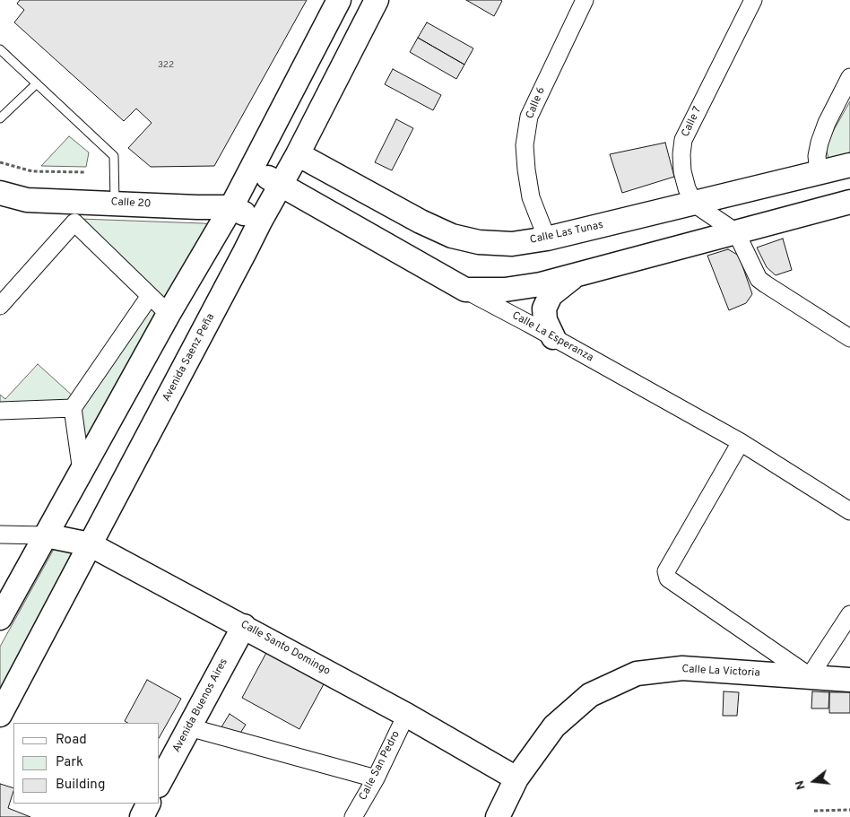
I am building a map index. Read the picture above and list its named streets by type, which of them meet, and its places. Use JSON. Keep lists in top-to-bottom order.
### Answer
{
  "streets": {
    "main road": [
      "Calle 20",
      "Calle Las Tunas",
      "Calle La Esperanza",
      "Avenida Saenz Peña",
      "Calle Santo Domingo",
      "Calle La Victoria",
      "Avenida Buenos Aires"
    ],
    "street": ["Calle 6", "Calle 7", "Calle San Pedro"]
  },
  "crossings": [
    ["Calle 6", "Calle Las Tunas"],
    ["Calle 7", "Calle Las Tunas"],
    ["Calle 20", "Avenida Saenz Peña"],
    ["Calle Las Tunas", "Avenida Saenz Peña"],
    ["Calle La Esperanza", "Avenida Saenz Peña"],
    ["Avenida Saenz Peña", "Calle Santo Domingo"],
    ["Calle Santo Domingo", "Calle La Victoria"],
    ["Calle Santo Domingo", "Avenida Buenos Aires"],
    ["Calle Santo Domingo", "Calle San Pedro"]
  ],
  "house_numbers": ["322"],
  "legend": ["Road", "Park", "Building"],
  "north": "left"
}
